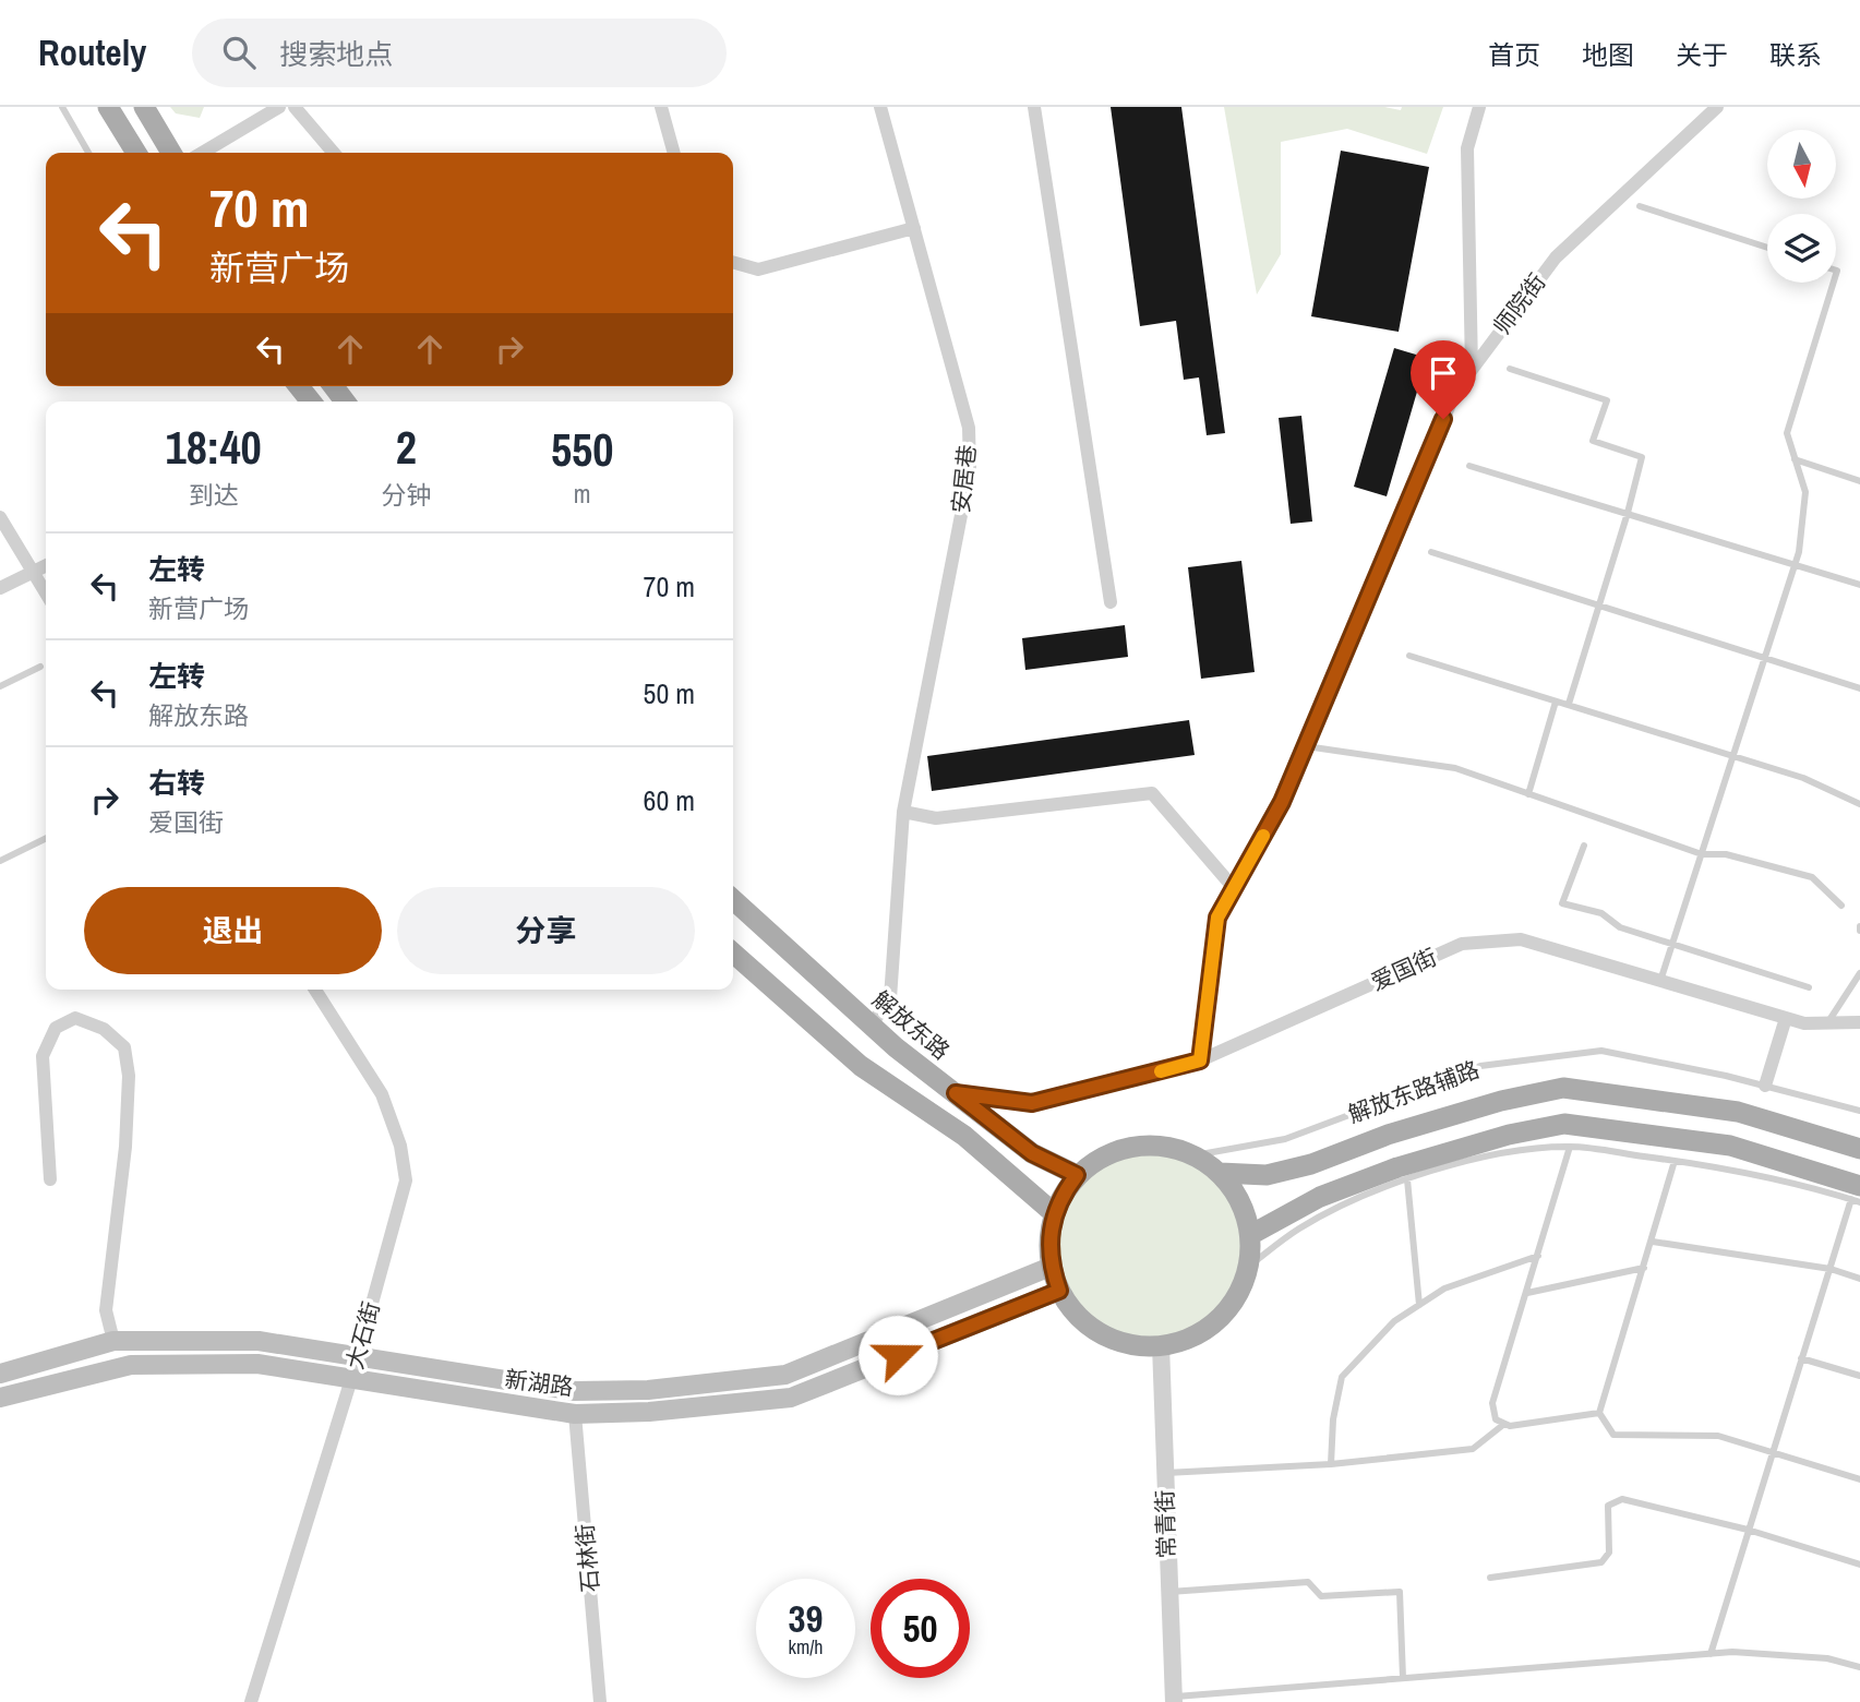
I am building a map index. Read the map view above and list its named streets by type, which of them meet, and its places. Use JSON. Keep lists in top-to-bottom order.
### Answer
{
  "streets": {
    "main road": ["解放东路", "新湖路"],
    "street": [
      "师院街",
      "安居巷",
      "爱国街",
      "大石街",
      "常青街",
      "石林街"
    ],
    "lane": ["解放东路辅路"]
  },
  "crossings": [
    ["师院街", "爱国街"],
    ["安居巷", "解放东路"],
    ["爱国街", "解放东路"],
    ["解放东路", "解放东路辅路"],
    ["解放东路", "新湖路"],
    ["解放东路", "常青街"],
    ["解放东路辅路", "新湖路"],
    ["解放东路辅路", "常青街"],
    ["大石街", "新湖路"],
    ["新湖路", "常青街"],
    ["新湖路", "石林街"]
  ],
  "north": "bottom",
  "page": {
    "header": "Routely",
    "search": "搜索地点",
    "nav": [
      "首页",
      "地图",
      "关于",
      "联系"
    ],
    "turn": ["70 m", "新营广场"],
    "eta": [
      "18:40",
      "到达",
      "2",
      "分钟",
      "550",
      "m"
    ],
    "list": [
      {
        "name": "左转",
        "note": "新营广场",
        "value": "70 m"
      },
      {
        "name": "左转",
        "note": "解放东路",
        "value": "50 m"
      },
      {
        "name": "右转",
        "note": "爱国街",
        "value": "60 m"
      }
    ],
    "buttons": ["退出", "分享"],
    "speed": "39 km/h",
    "limit": "50"
  }
}
